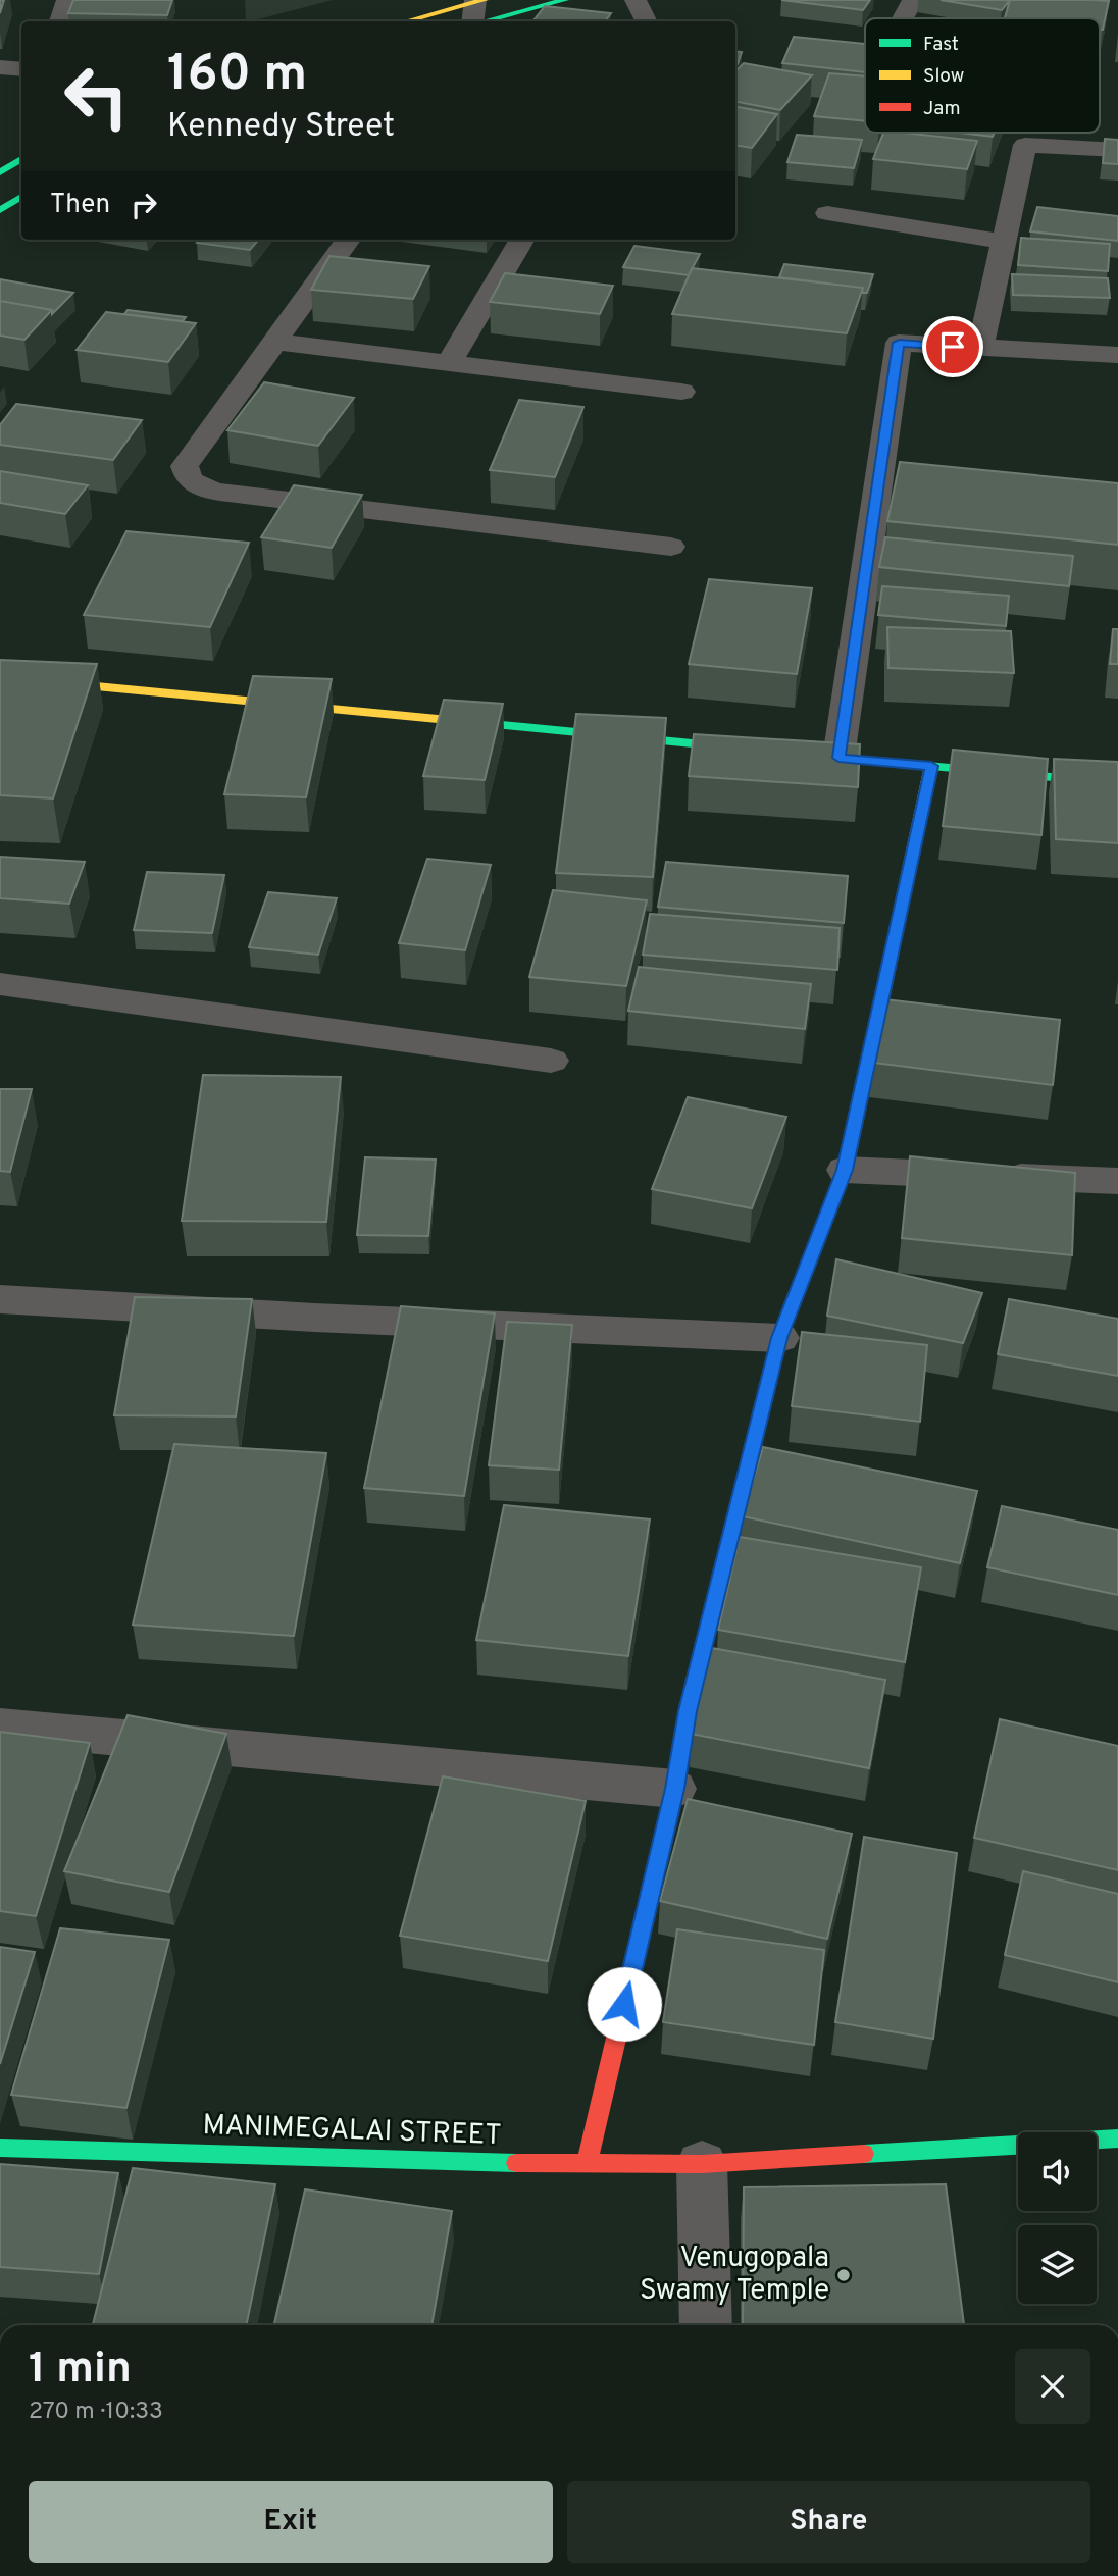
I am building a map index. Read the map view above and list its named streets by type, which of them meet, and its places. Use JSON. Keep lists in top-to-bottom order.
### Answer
{
  "streets": {
    "street": ["MANIMEGALAI STREET"]
  },
  "places": ["Venugopala Swamy Temple"],
  "legend": ["Fast", "Slow", "Jam"],
  "page": {
    "turn": ["160 m", "Kennedy Street"],
    "then": "Then",
    "heading": ["1 min", "270 m · 10:33"],
    "buttons": ["Exit", "Share"]
  }
}
